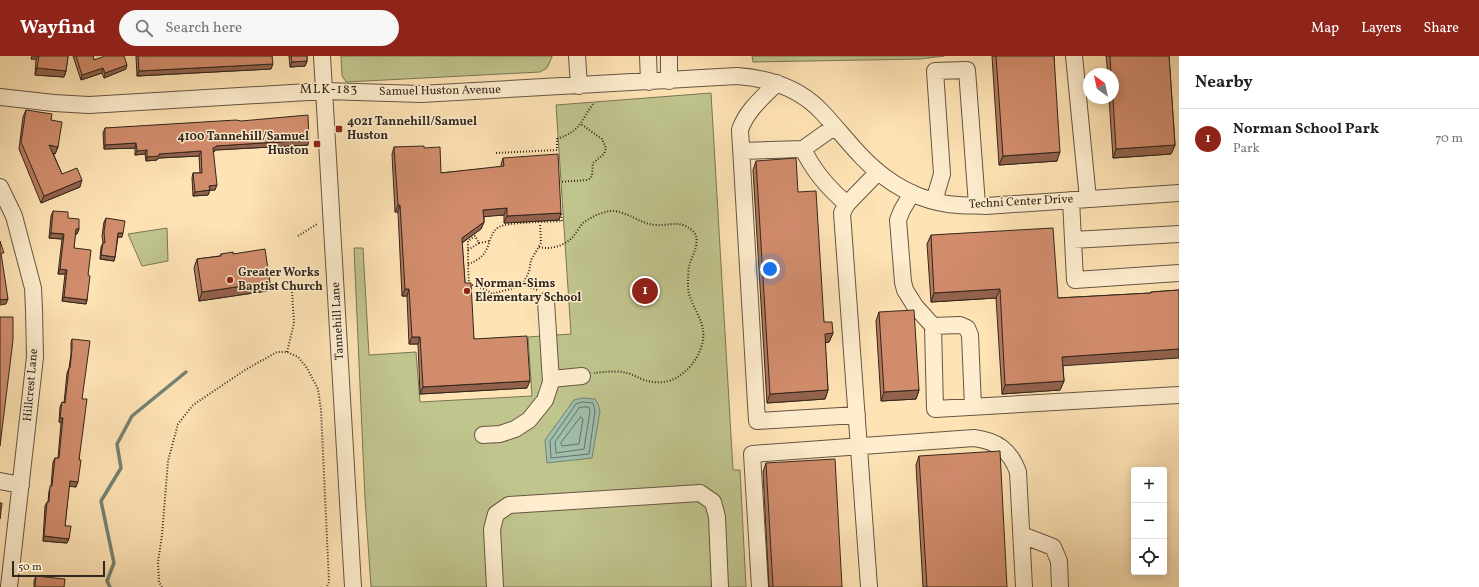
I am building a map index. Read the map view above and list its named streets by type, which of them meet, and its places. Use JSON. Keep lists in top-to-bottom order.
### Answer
{
  "streets": {
    "street": [
      "Samuel Huston Avenue",
      "Techni Center Drive",
      "Tannehill Lane",
      "Hillcrest Lane"
    ]
  },
  "crossings": [
    ["Samuel Huston Avenue", "Techni Center Drive"],
    ["Samuel Huston Avenue", "Tannehill Lane"]
  ],
  "districts": ["MLK-183"],
  "places": {
    "transit": ["4021 Tannehill/Samuel Huston", "4100 Tannehill/Samuel Huston"],
    "other": ["Greater Works Baptist Church", "Norman-Sims Elementary School"]
  },
  "scale_bar": "50 m",
  "north": "top left",
  "page": {
    "header": "Wayfind",
    "search": "Search here",
    "nav": ["Map", "Layers", "Share"],
    "heading": "Nearby",
    "list": [
      {
        "mark": "1",
        "name": "Norman School Park",
        "note": "Park",
        "value": "70 m"
      }
    ],
    "pins": "1",
    "map_buttons": ["+", "−"],
    "scale": "50 m"
  }
}
